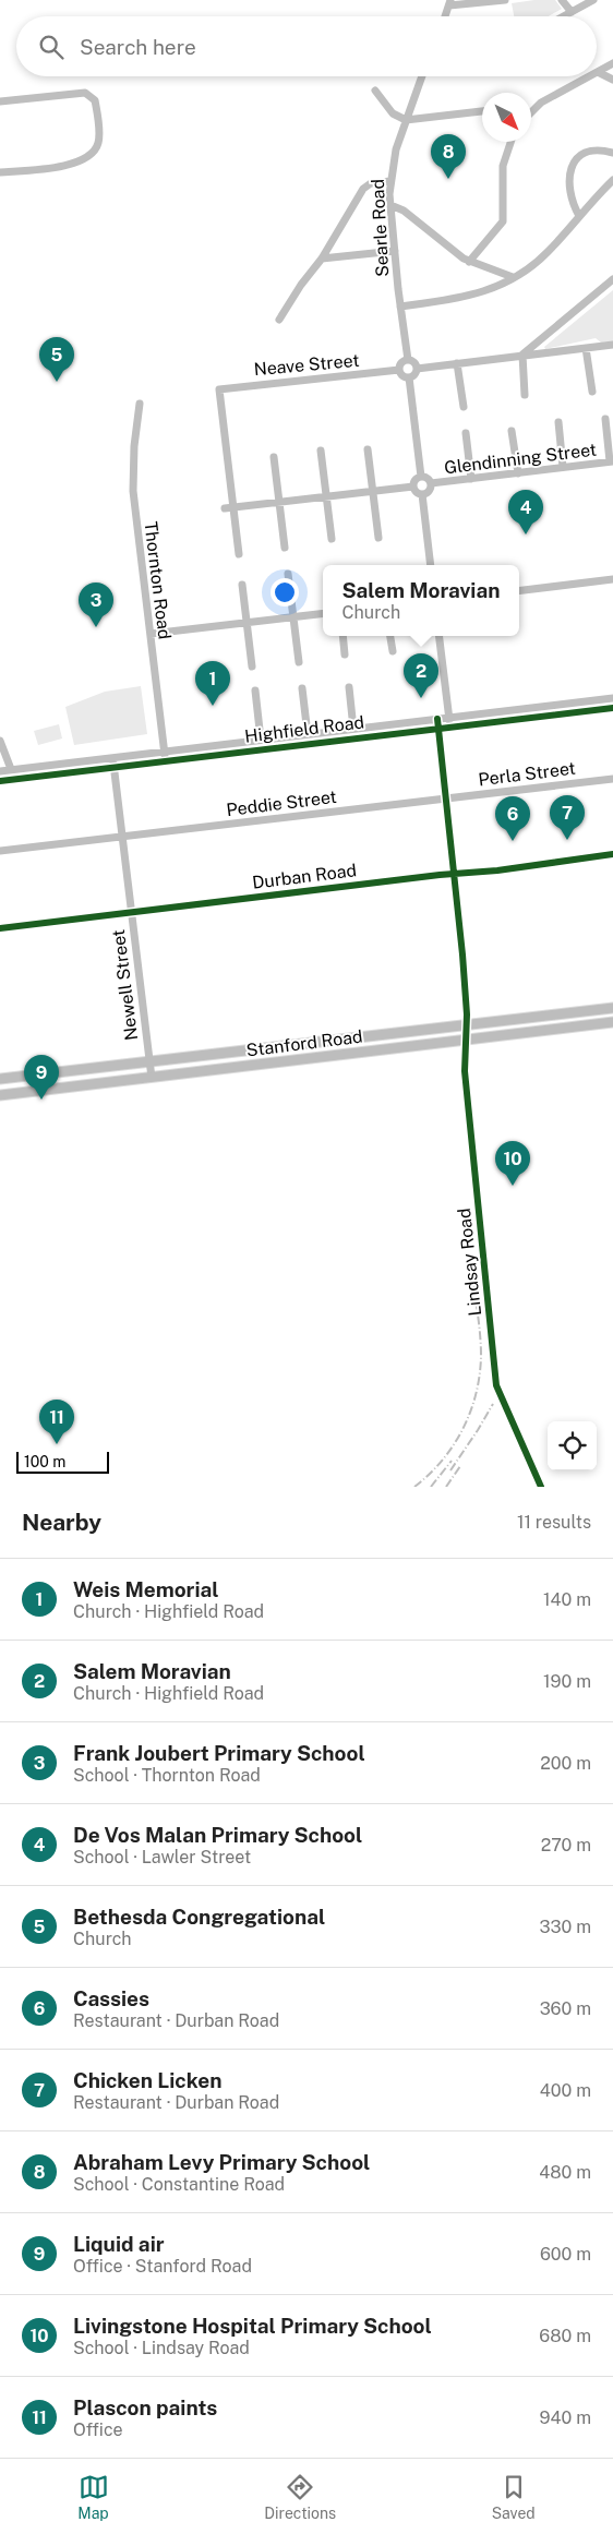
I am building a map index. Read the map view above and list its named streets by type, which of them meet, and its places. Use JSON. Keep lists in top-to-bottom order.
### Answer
{
  "streets": {
    "main road": ["Stanford Road"],
    "street": [
      "Searle Road",
      "Neave Street",
      "Glendinning Street",
      "Thornton Road",
      "Highfield Road",
      "Perla Street",
      "Peddie Street",
      "Durban Road",
      "Newell Street",
      "Lindsay Road"
    ]
  },
  "crossings": [
    ["Searle Road", "Neave Street"],
    ["Thornton Road", "Highfield Road"],
    ["Highfield Road", "Newell Street"],
    ["Highfield Road", "Lindsay Road"],
    ["Perla Street", "Peddie Street"],
    ["Perla Street", "Lindsay Road"],
    ["Peddie Street", "Newell Street"],
    ["Peddie Street", "Lindsay Road"],
    ["Durban Road", "Newell Street"],
    ["Durban Road", "Lindsay Road"],
    ["Newell Street", "Stanford Road"],
    ["Stanford Road", "Lindsay Road"]
  ],
  "scale_bar": "100 m",
  "north": "bottom right",
  "page": {
    "search": "Search here",
    "pins": [
      "8",
      "5",
      "4",
      "3",
      "2",
      "1",
      "7",
      "6",
      "9",
      "10",
      "11"
    ],
    "popup": ["Salem Moravian", "Church"],
    "scale": "100 m",
    "heading": ["Nearby", "11 results"],
    "list": [
      {
        "mark": "1",
        "name": "Weis Memorial",
        "note": "Church · Highfield Road",
        "value": "140 m"
      },
      {
        "mark": "2",
        "name": "Salem Moravian",
        "note": "Church · Highfield Road",
        "value": "190 m"
      },
      {
        "mark": "3",
        "name": "Frank Joubert Primary School",
        "note": "School · Thornton Road",
        "value": "200 m"
      },
      {
        "mark": "4",
        "name": "De Vos Malan Primary School",
        "note": "School · Lawler Street",
        "value": "270 m"
      },
      {
        "mark": "5",
        "name": "Bethesda Congregational",
        "note": "Church",
        "value": "330 m"
      },
      {
        "mark": "6",
        "name": "Cassies",
        "note": "Restaurant · Durban Road",
        "value": "360 m"
      },
      {
        "mark": "7",
        "name": "Chicken Licken",
        "note": "Restaurant · Durban Road",
        "value": "400 m"
      },
      {
        "mark": "8",
        "name": "Abraham Levy Primary School",
        "note": "School · Constantine Road",
        "value": "480 m"
      },
      {
        "mark": "9",
        "name": "Liquid air",
        "note": "Office · Stanford Road",
        "value": "600 m"
      },
      {
        "mark": "10",
        "name": "Livingstone Hospital Primary School",
        "note": "School · Lindsay Road",
        "value": "680 m"
      },
      {
        "mark": "11",
        "name": "Plascon paints",
        "note": "Office",
        "value": "940 m"
      }
    ],
    "nav": ["Map", "Directions", "Saved"]
  }
}
